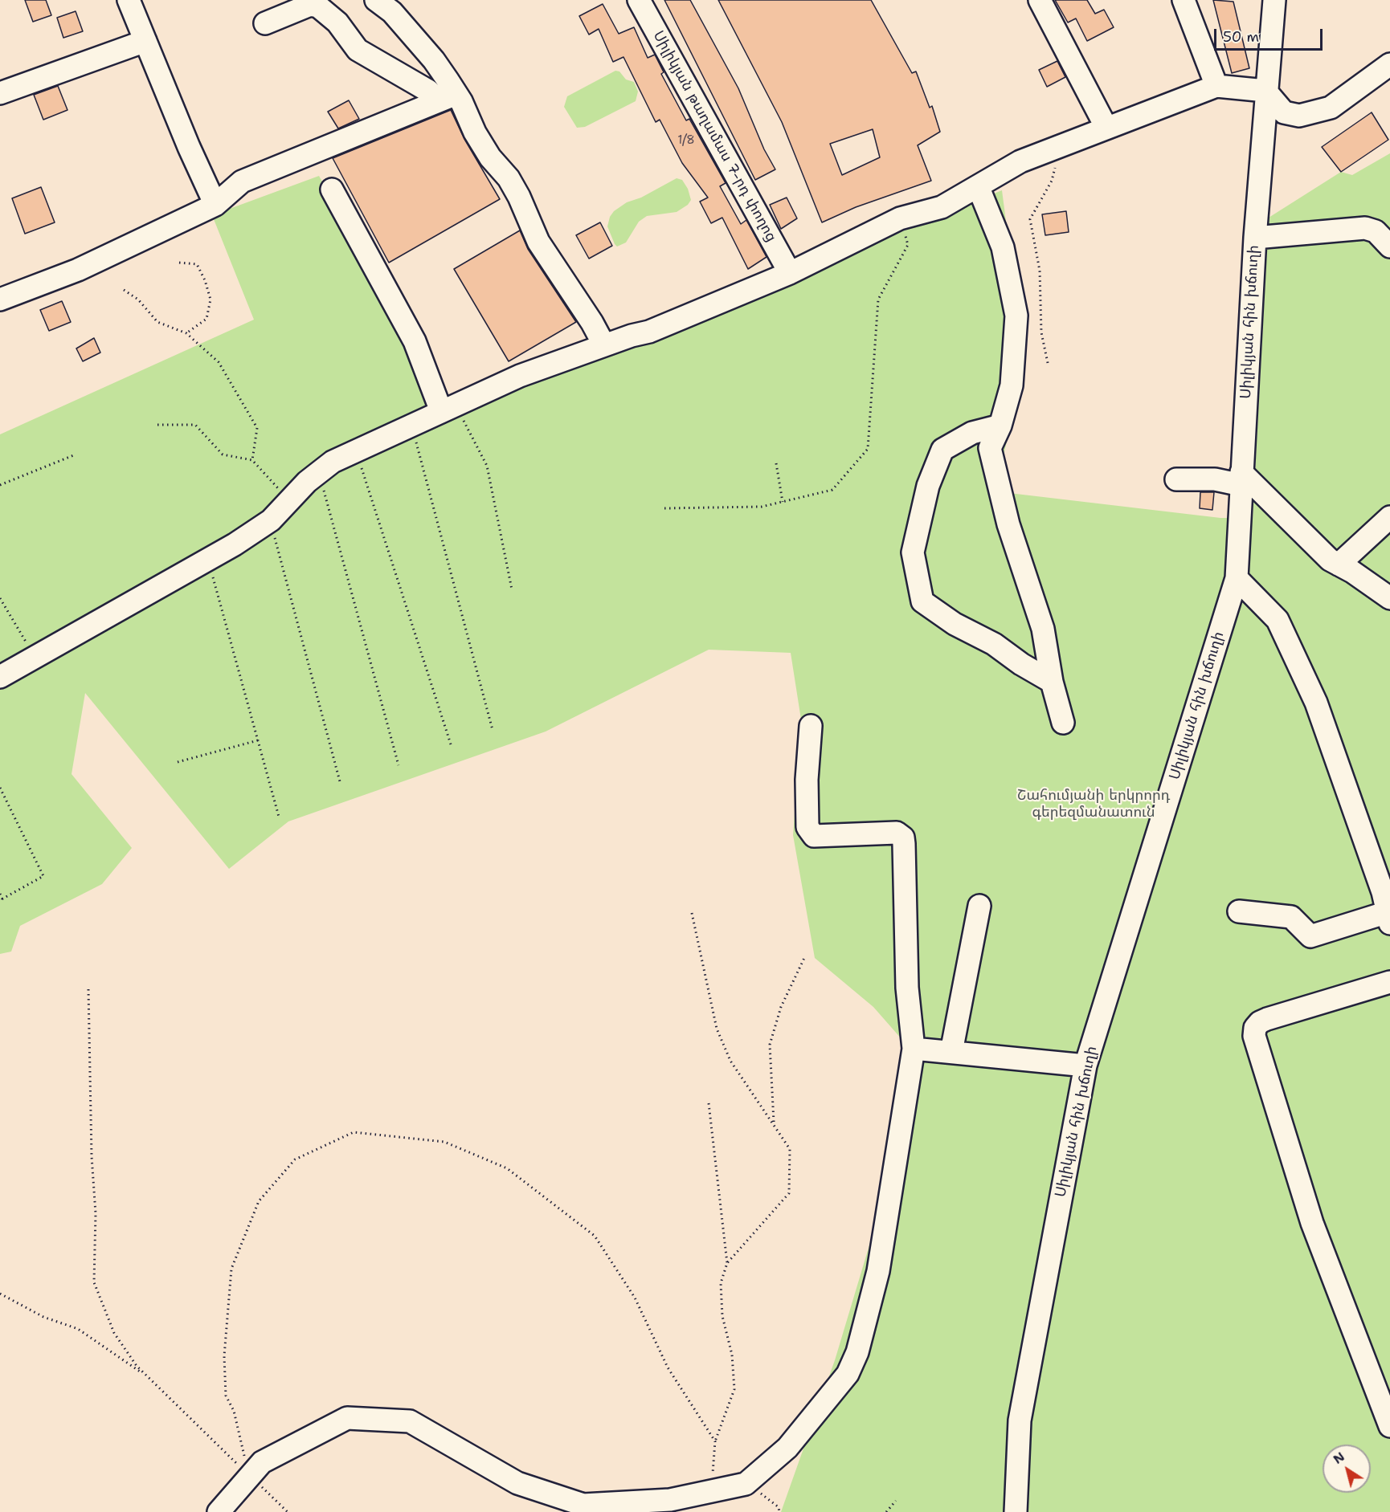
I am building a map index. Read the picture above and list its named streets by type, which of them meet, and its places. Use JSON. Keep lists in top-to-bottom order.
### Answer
{
  "streets": {
    "street": ["Սիլիկյան թաղամաս 7-րդ փողոց", "Սիլիկյան հին խճուղի"]
  },
  "parks": ["Շահումյանի երկրորդ գերեզմանատուն"],
  "house_numbers": ["1/8"],
  "scale_bar": "50 m",
  "north": "top left"
}
